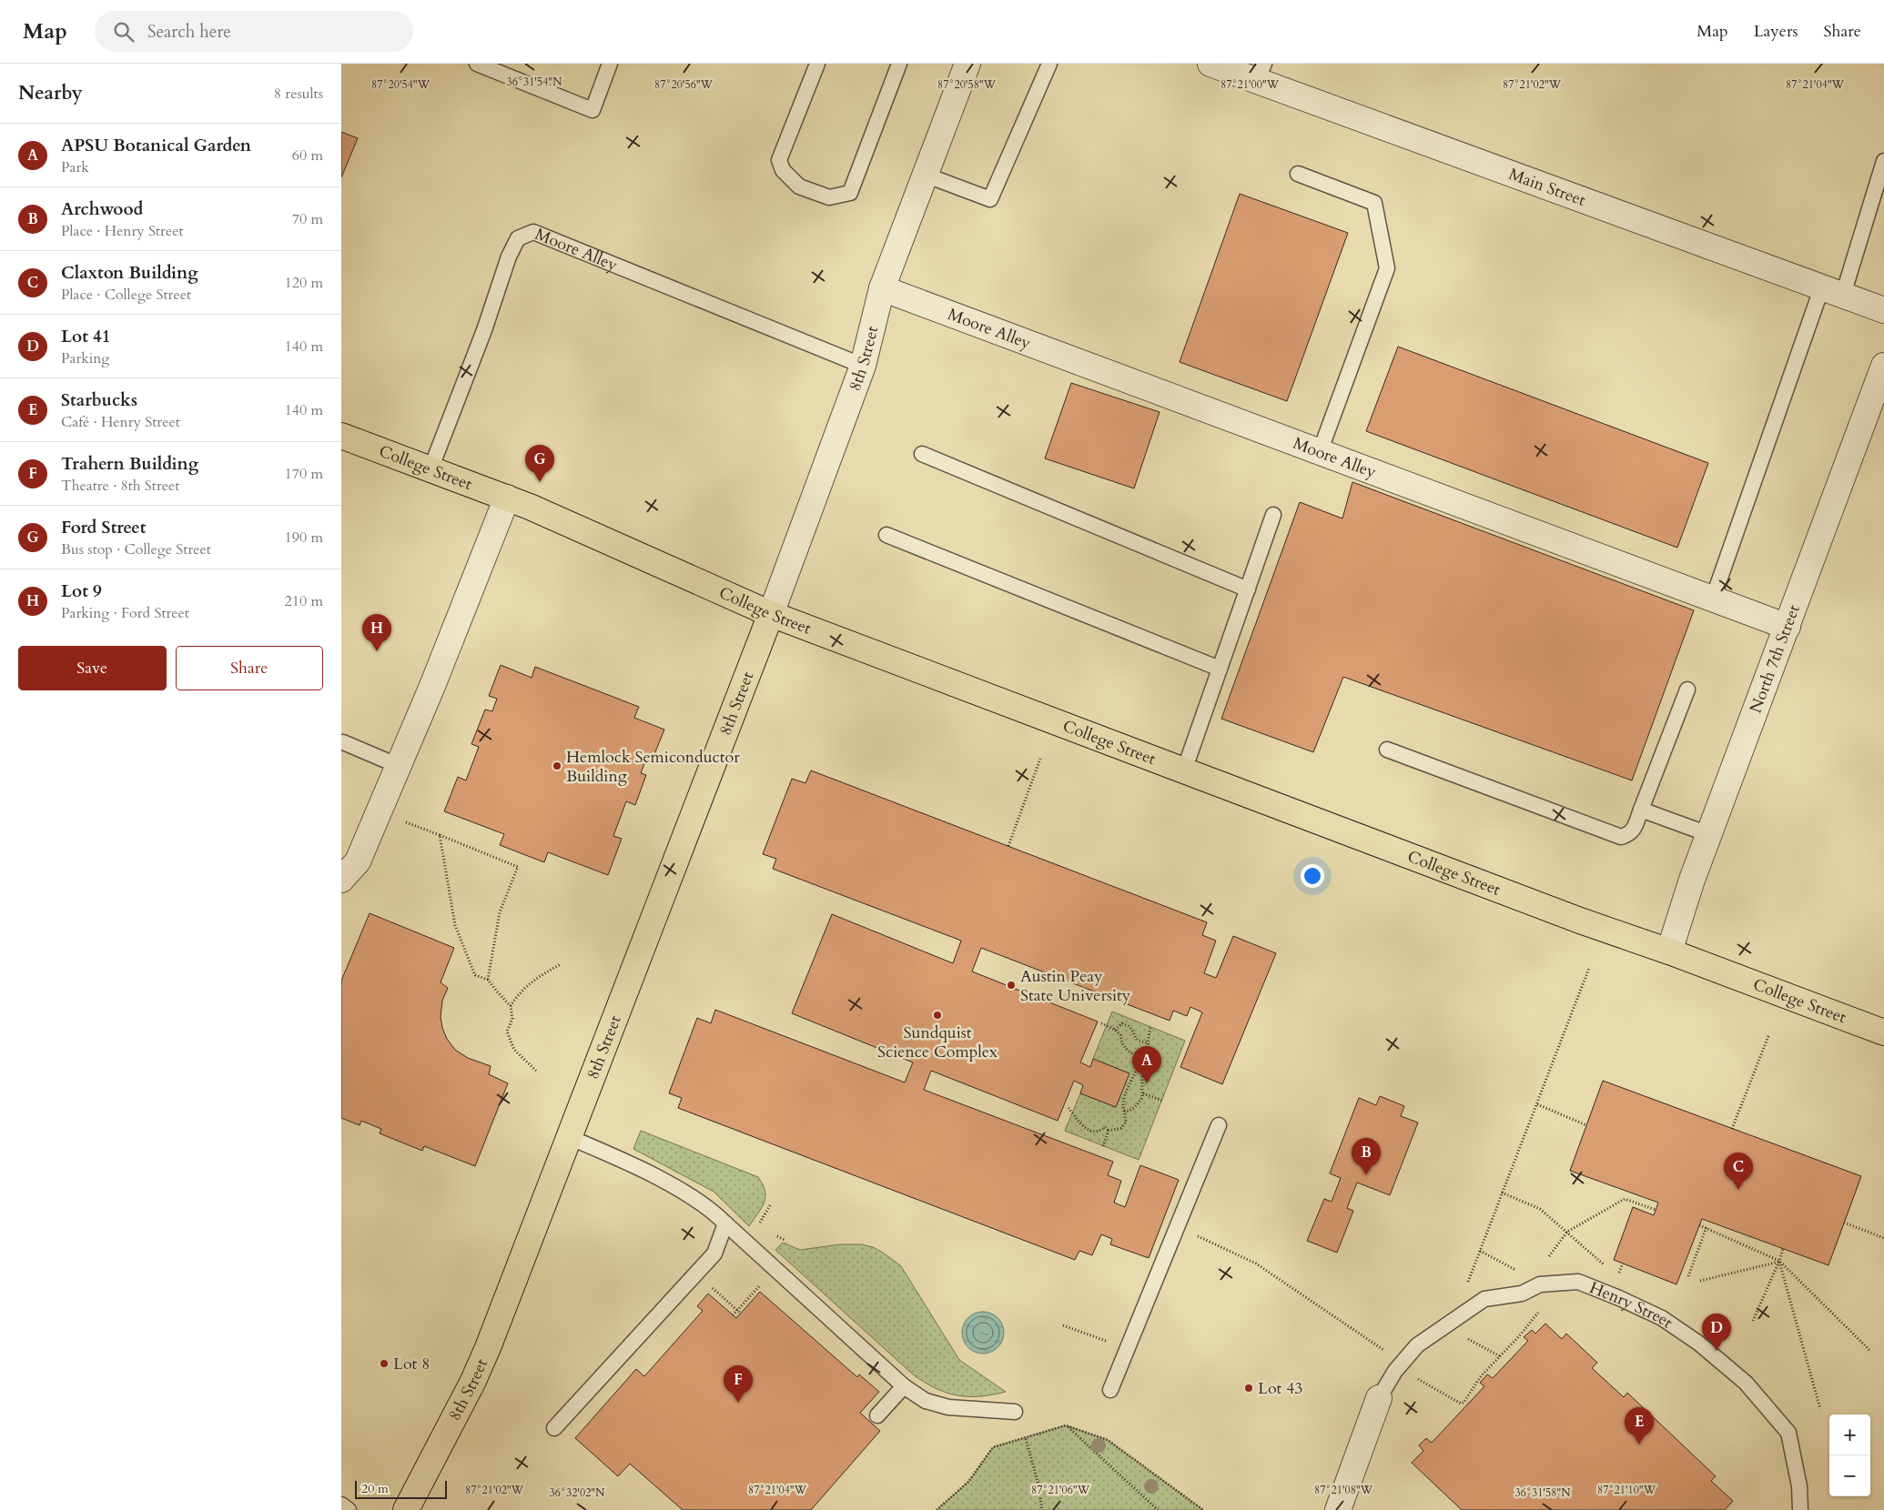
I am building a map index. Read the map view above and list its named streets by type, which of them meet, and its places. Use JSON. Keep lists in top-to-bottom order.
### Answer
{
  "streets": {
    "main road": ["8th Street", "College Street"],
    "street": [
      "Main Street",
      "Moore Alley",
      "North 7th Street",
      "Henry Street"
    ]
  },
  "crossings": [
    ["Moore Alley", "8th Street"],
    ["Moore Alley", "College Street"],
    ["Moore Alley", "North 7th Street"],
    ["8th Street", "College Street"],
    ["College Street", "North 7th Street"]
  ],
  "places": [
    "Hemlock Semiconductor Building",
    "Austin Peay State University",
    "Sundquist Science Complex",
    "Lot 8",
    "Lot 43"
  ],
  "scale_bar": "20 m",
  "page": {
    "header": "Map",
    "search": "Search here",
    "nav": ["Map", "Layers", "Share"],
    "heading": ["Nearby", "8 results"],
    "list": [
      {
        "mark": "A",
        "name": "APSU Botanical Garden",
        "note": "Park",
        "value": "60 m"
      },
      {
        "mark": "B",
        "name": "Archwood",
        "note": "Place · Henry Street",
        "value": "70 m"
      },
      {
        "mark": "C",
        "name": "Claxton Building",
        "note": "Place · College Street",
        "value": "120 m"
      },
      {
        "mark": "D",
        "name": "Lot 41",
        "note": "Parking",
        "value": "140 m"
      },
      {
        "mark": "E",
        "name": "Starbucks",
        "note": "Café · Henry Street",
        "value": "140 m"
      },
      {
        "mark": "F",
        "name": "Trahern Building",
        "note": "Theatre · 8th Street",
        "value": "170 m"
      },
      {
        "mark": "G",
        "name": "Ford Street",
        "note": "Bus stop · College Street",
        "value": "190 m"
      },
      {
        "mark": "H",
        "name": "Lot 9",
        "note": "Parking · Ford Street",
        "value": "210 m"
      }
    ],
    "pins": [
      "G",
      "H",
      "A",
      "B",
      "C",
      "D",
      "F",
      "E"
    ],
    "buttons": ["Save", "Share"],
    "map_buttons": ["+", "−"],
    "scale": "20 m"
  },
  "coordinates": [
    "36°31'54\"N",
    "87°20'56\"W",
    "87°20'54\"W",
    "87°20'58\"W",
    "87°21'00\"W",
    "87°21'02\"W",
    "87°21'04\"W",
    "87°21'06\"W",
    "87°21'08\"W",
    "87°21'10\"W",
    "36°32'02\"N",
    "36°31'58\"N"
  ]
}
